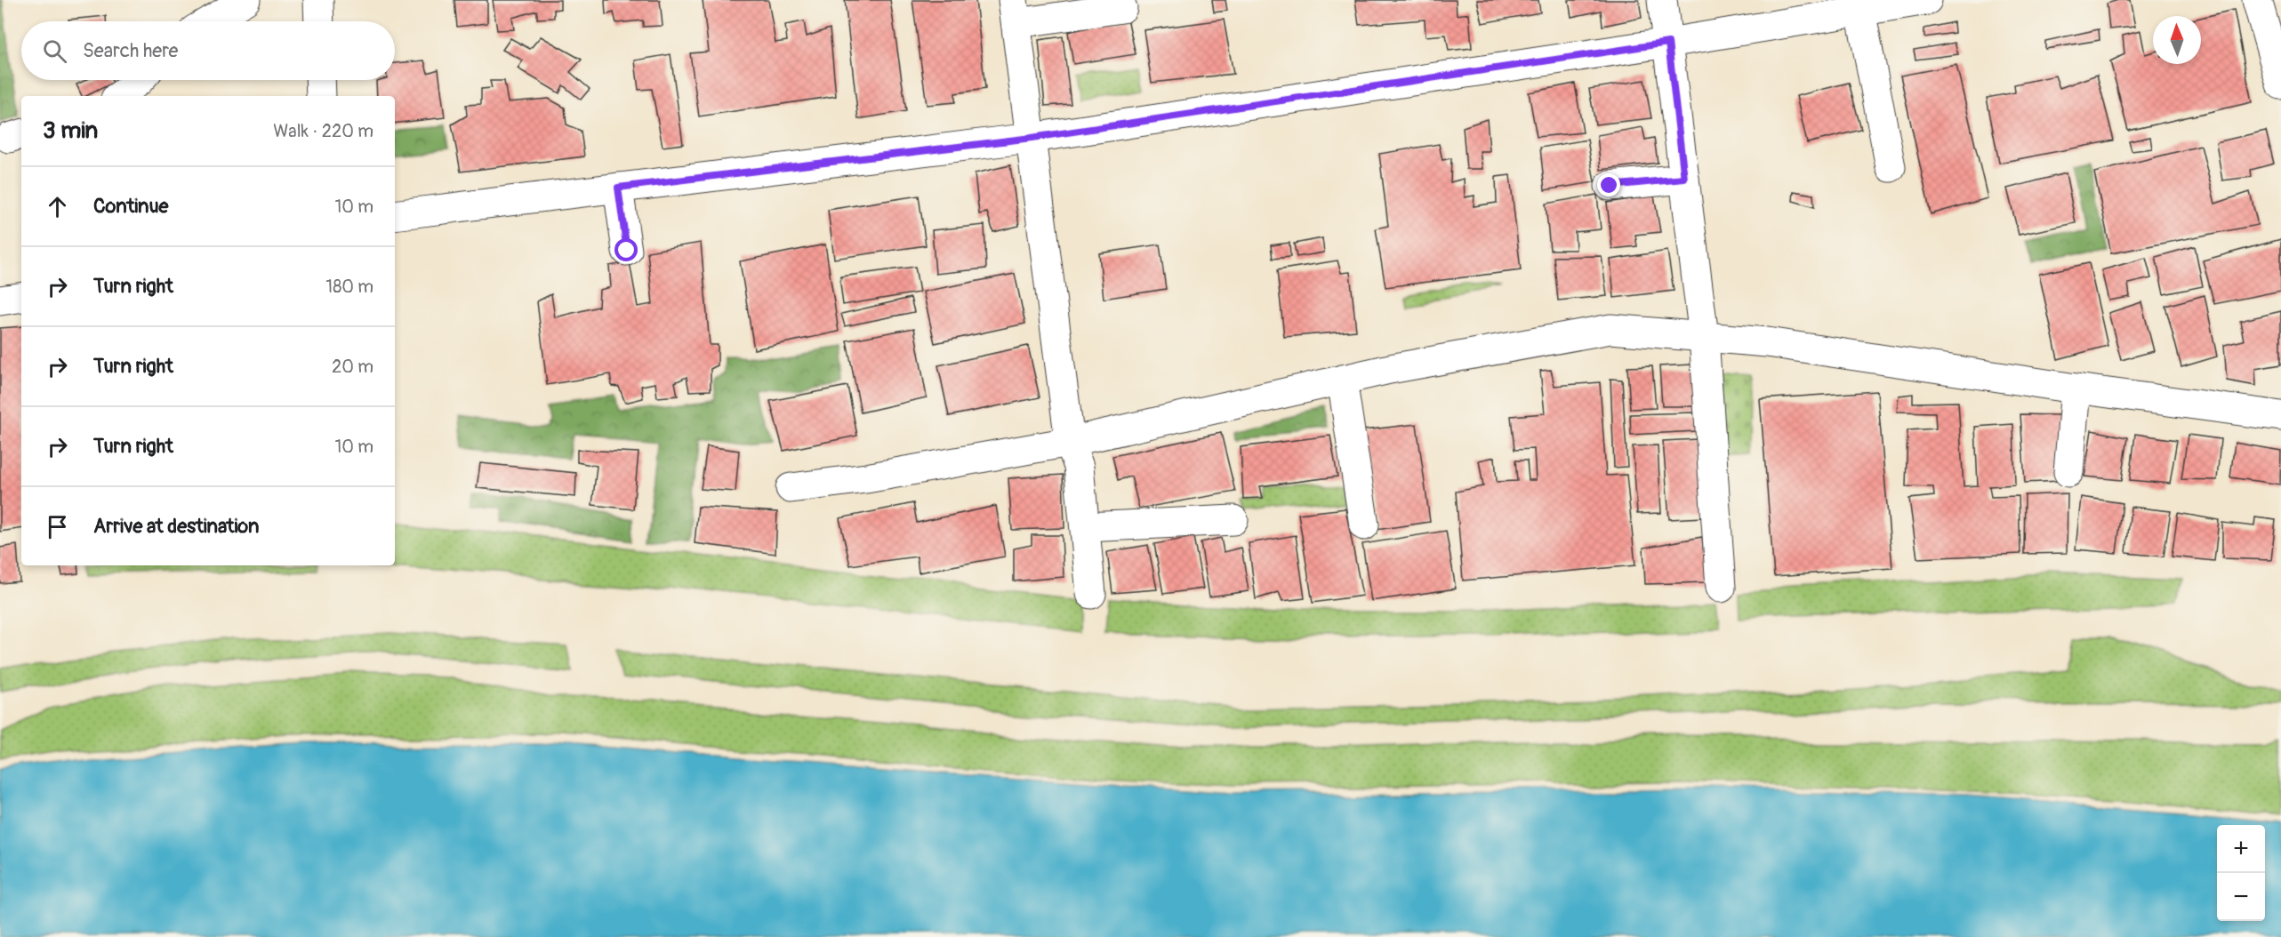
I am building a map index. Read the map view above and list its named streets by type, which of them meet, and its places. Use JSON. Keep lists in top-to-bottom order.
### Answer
{
  "north": "top",
  "page": {
    "search": "Search here",
    "heading": ["3 min", "Walk · 220 m"],
    "list": [
      ["Continue", "10 m"],
      ["Turn right", "180 m"],
      ["Turn right", "20 m"],
      ["Turn right", "10 m"],
      "Arrive at destination"
    ],
    "map_buttons": ["+", "−"]
  }
}
